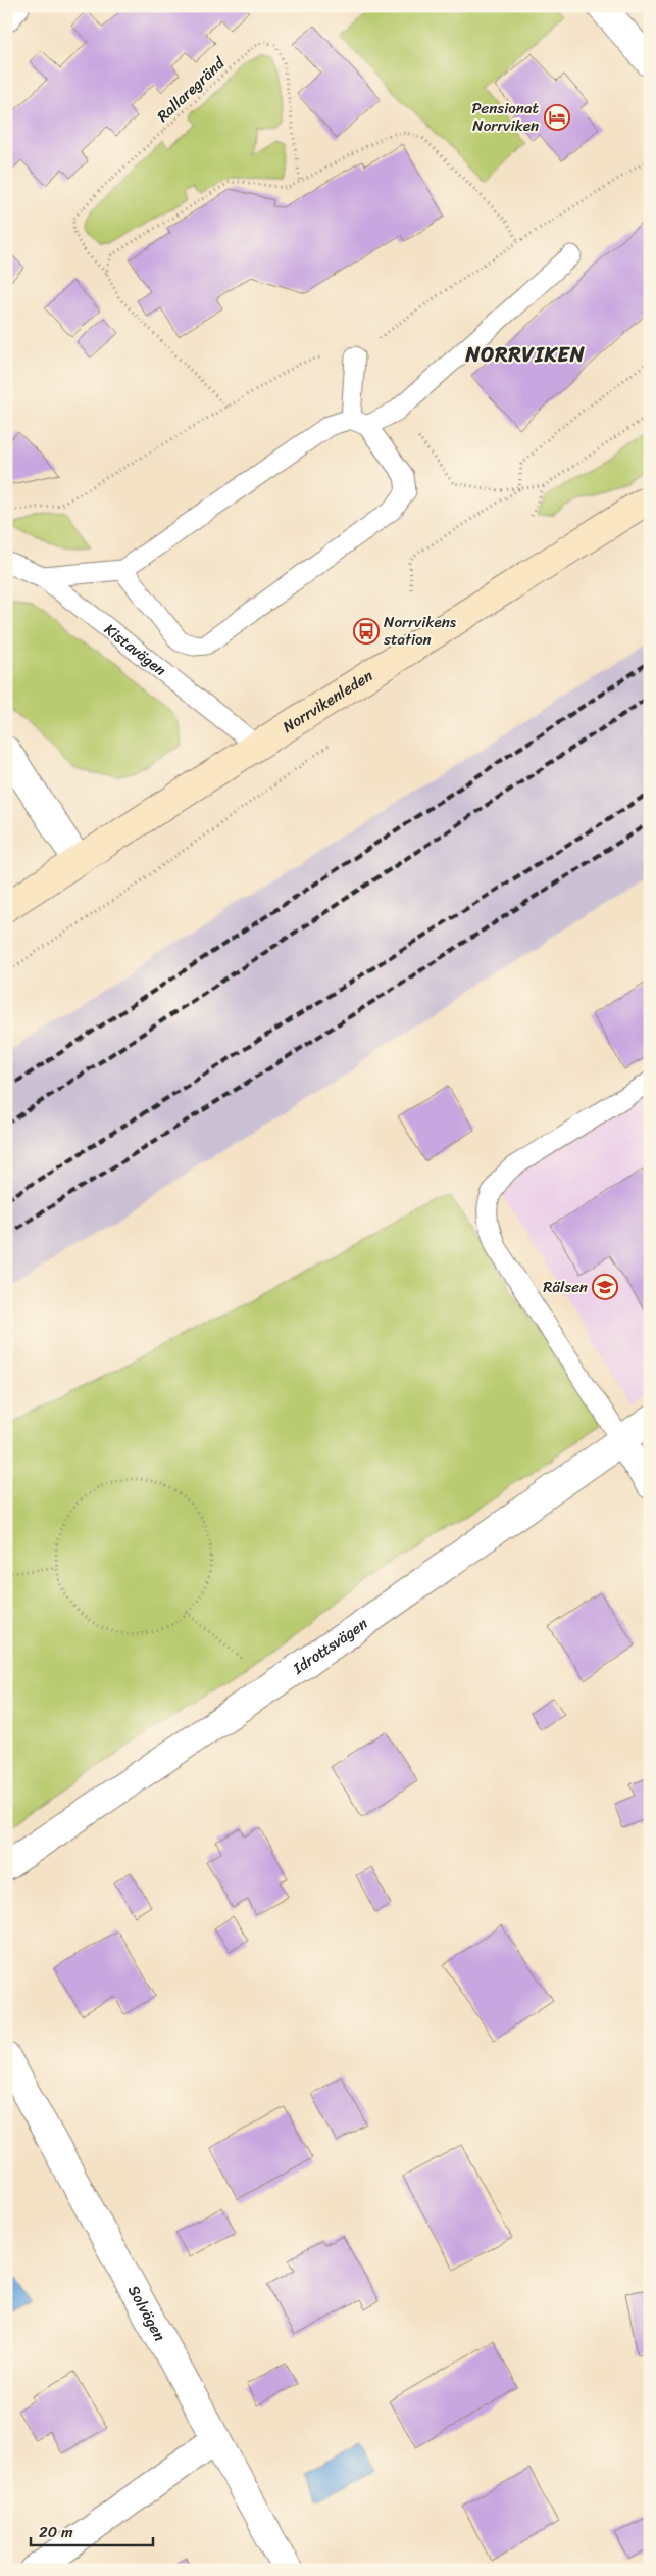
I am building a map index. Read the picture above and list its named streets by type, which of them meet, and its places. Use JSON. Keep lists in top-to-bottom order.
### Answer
{
  "streets": {
    "main road": ["Norrvikenleden"],
    "street": ["Idrottsvägen", "Solvägen"],
    "lane": ["Kistavägen"],
    "path": ["Rallaregränd"]
  },
  "crossings": [
    ["Kistavägen", "Norrvikenleden"]
  ],
  "districts": ["NORRVIKEN"],
  "places": {
    "hotel": ["Pensionat Norrviken"],
    "bus stop": ["Norrvikens station"],
    "school or university": ["Rälsen"]
  },
  "scale_bar": "20 m"
}
